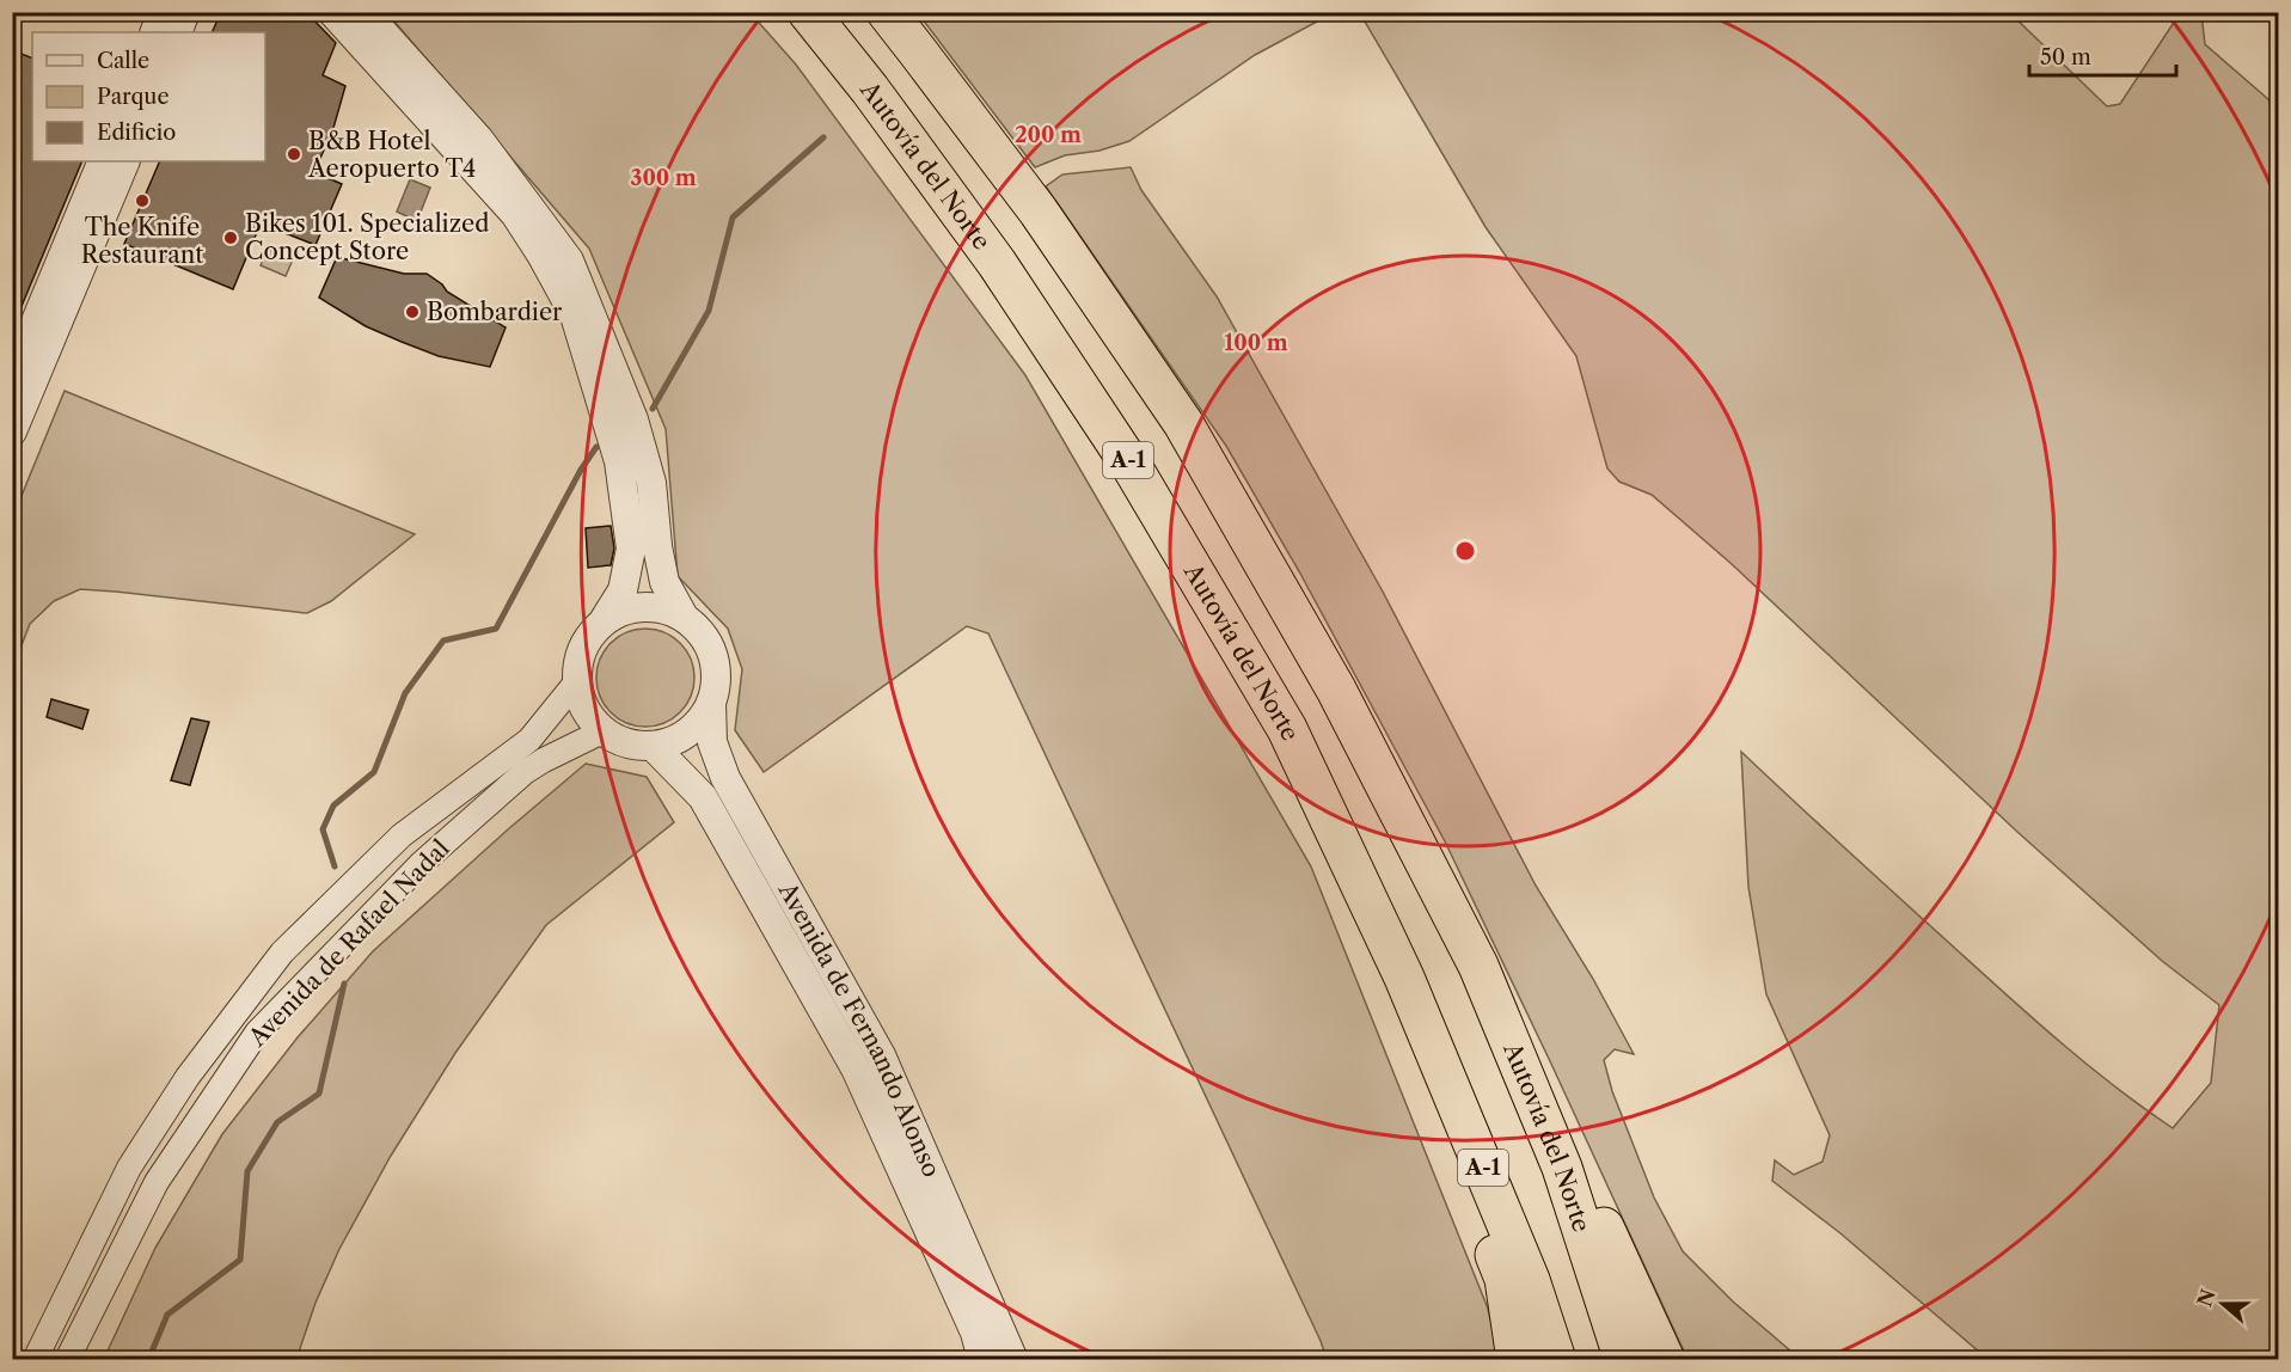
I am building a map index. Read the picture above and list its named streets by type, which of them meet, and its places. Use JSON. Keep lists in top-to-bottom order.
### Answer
{
  "streets": {
    "highway": ["Autovía del Norte", "A-1"],
    "street": ["Avenida de Rafael Nadal", "Avenida de Fernando Alonso"]
  },
  "crossings": [
    ["Avenida de Rafael Nadal", "Avenida de Fernando Alonso"]
  ],
  "places": [
    "B&B Hotel Aeropuerto T4",
    "The Knife Restaurant",
    "Bikes 101. Specialized Concept Store",
    "Bombardier"
  ],
  "legend": ["Calle", "Parque", "Edificio"],
  "scale_bar": "50 m",
  "north": "left",
  "rings": ["200 m", "300 m", "100 m"]
}
